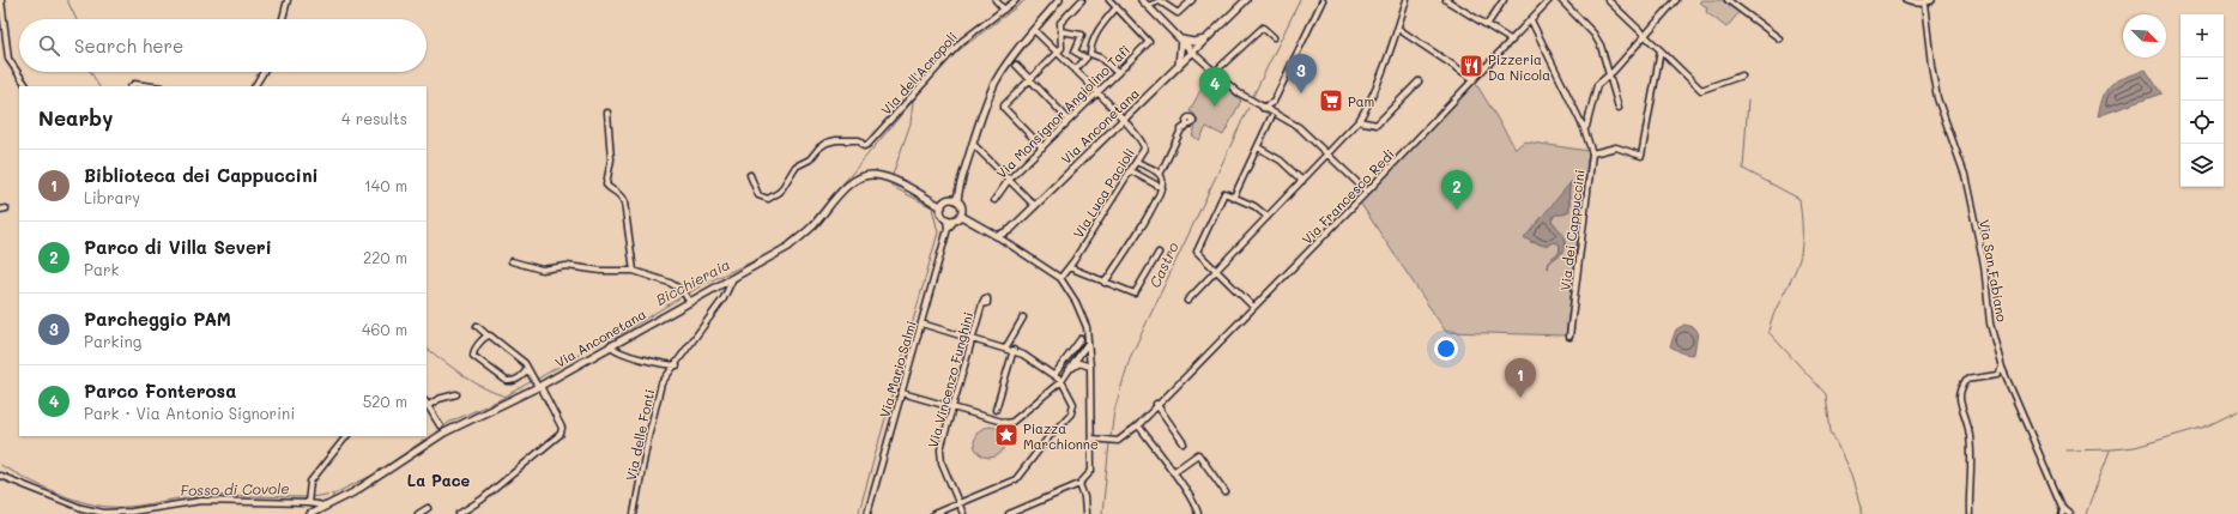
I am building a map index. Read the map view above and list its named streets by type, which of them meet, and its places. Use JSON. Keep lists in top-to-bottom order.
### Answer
{
  "streets": {
    "main road": ["Via Anconetana"],
    "street": [
      "Via dell'Acropoli",
      "Via Monsignor Angiolino Tafi",
      "Via Luca Pacioli",
      "Via Francesco Redi",
      "Via dei Cappuccini",
      "Via San Fabiano",
      "Via Mario Salmi",
      "Via Vincenzo Funghini",
      "Via delle Fonti"
    ]
  },
  "crossings": [
    ["Via Anconetana", "Via Luca Pacioli"],
    ["Via Anconetana", "Via Mario Salmi"],
    ["Via Anconetana", "Via delle Fonti"],
    ["Via Francesco Redi", "Via dei Cappuccini"]
  ],
  "districts": ["La Pace"],
  "water": ["Castro", "Bicchieraia", "Fosso di Covole"],
  "places": {
    "restaurant": ["Pizzeria Da Nicola"],
    "supermarket": ["Pam"],
    "place": ["Piazza Marchionne"]
  },
  "north": "bottom right",
  "page": {
    "map_buttons": ["+", "−"],
    "search": "Search here",
    "pins": [
      "3",
      "4",
      "2",
      "1"
    ],
    "heading": ["Nearby", "4 results"],
    "list": [
      {
        "mark": "1",
        "name": "Biblioteca dei Cappuccini",
        "note": "Library",
        "value": "140 m"
      },
      {
        "mark": "2",
        "name": "Parco di Villa Severi",
        "note": "Park",
        "value": "220 m"
      },
      {
        "mark": "3",
        "name": "Parcheggio PAM",
        "note": "Parking",
        "value": "460 m"
      },
      {
        "mark": "4",
        "name": "Parco Fonterosa",
        "note": "Park · Via Antonio Signorini",
        "value": "520 m"
      }
    ]
  }
}
